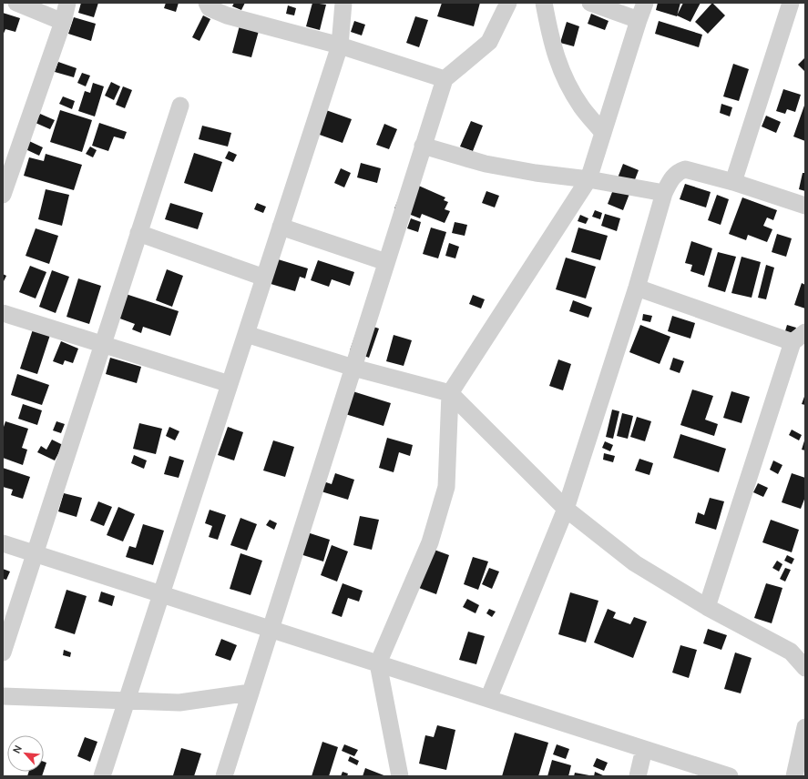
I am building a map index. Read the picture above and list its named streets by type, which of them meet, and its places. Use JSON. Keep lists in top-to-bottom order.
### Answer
{
  "north": "top left"
}
